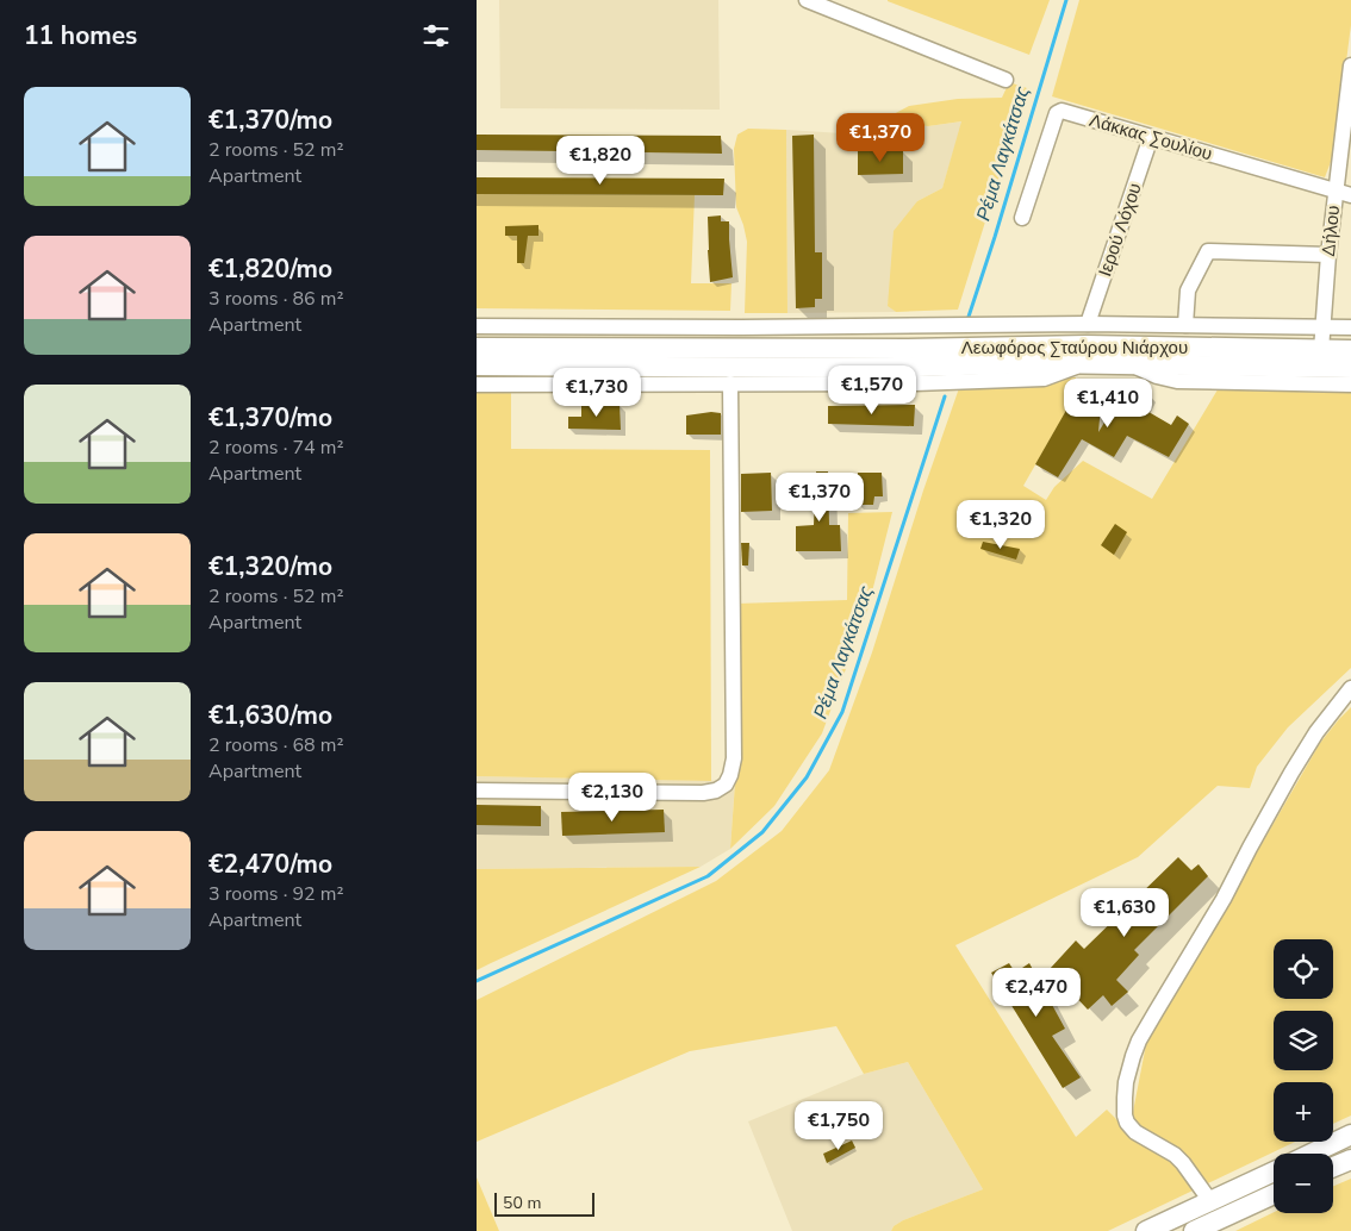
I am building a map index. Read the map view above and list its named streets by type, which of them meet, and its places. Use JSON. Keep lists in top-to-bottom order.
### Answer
{
  "streets": {
    "main road": ["Λεωφόρος Σταύρου Νιάρχου"],
    "street": ["Λάκκας Σουλίου", "Ιερού Λόχου", "Δήλου"]
  },
  "crossings": [
    ["Λάκκας Σουλίου", "Ιερού Λόχου"],
    ["Λάκκας Σουλίου", "Δήλου"],
    ["Δήλου", "Λεωφόρος Σταύρου Νιάρχου"]
  ],
  "water": ["Ρέμα Λαγκάτσας"],
  "scale_bar": "50 m",
  "page": {
    "heading": "11 homes",
    "list": [
      {
        "name": "€1,370/mo",
        "note": "2 rooms · 52 m² · Apartment"
      },
      {
        "name": "€1,820/mo",
        "note": "3 rooms · 86 m² · Apartment"
      },
      {
        "name": "€1,370/mo",
        "note": "2 rooms · 74 m² · Apartment"
      },
      {
        "name": "€1,320/mo",
        "note": "2 rooms · 52 m² · Apartment"
      },
      {
        "name": "€1,630/mo",
        "note": "2 rooms · 68 m² · Apartment"
      },
      {
        "name": "€2,470/mo",
        "note": "3 rooms · 92 m² · Apartment"
      }
    ],
    "price": [
      "€1,370",
      "€1,820",
      "€1,570",
      "€1,730",
      "€1,410",
      "€1,370",
      "€1,320",
      "€2,130",
      "€1,630",
      "€2,470",
      "€1,750"
    ],
    "map_buttons": ["+", "−"],
    "scale": "50 m"
  }
}
